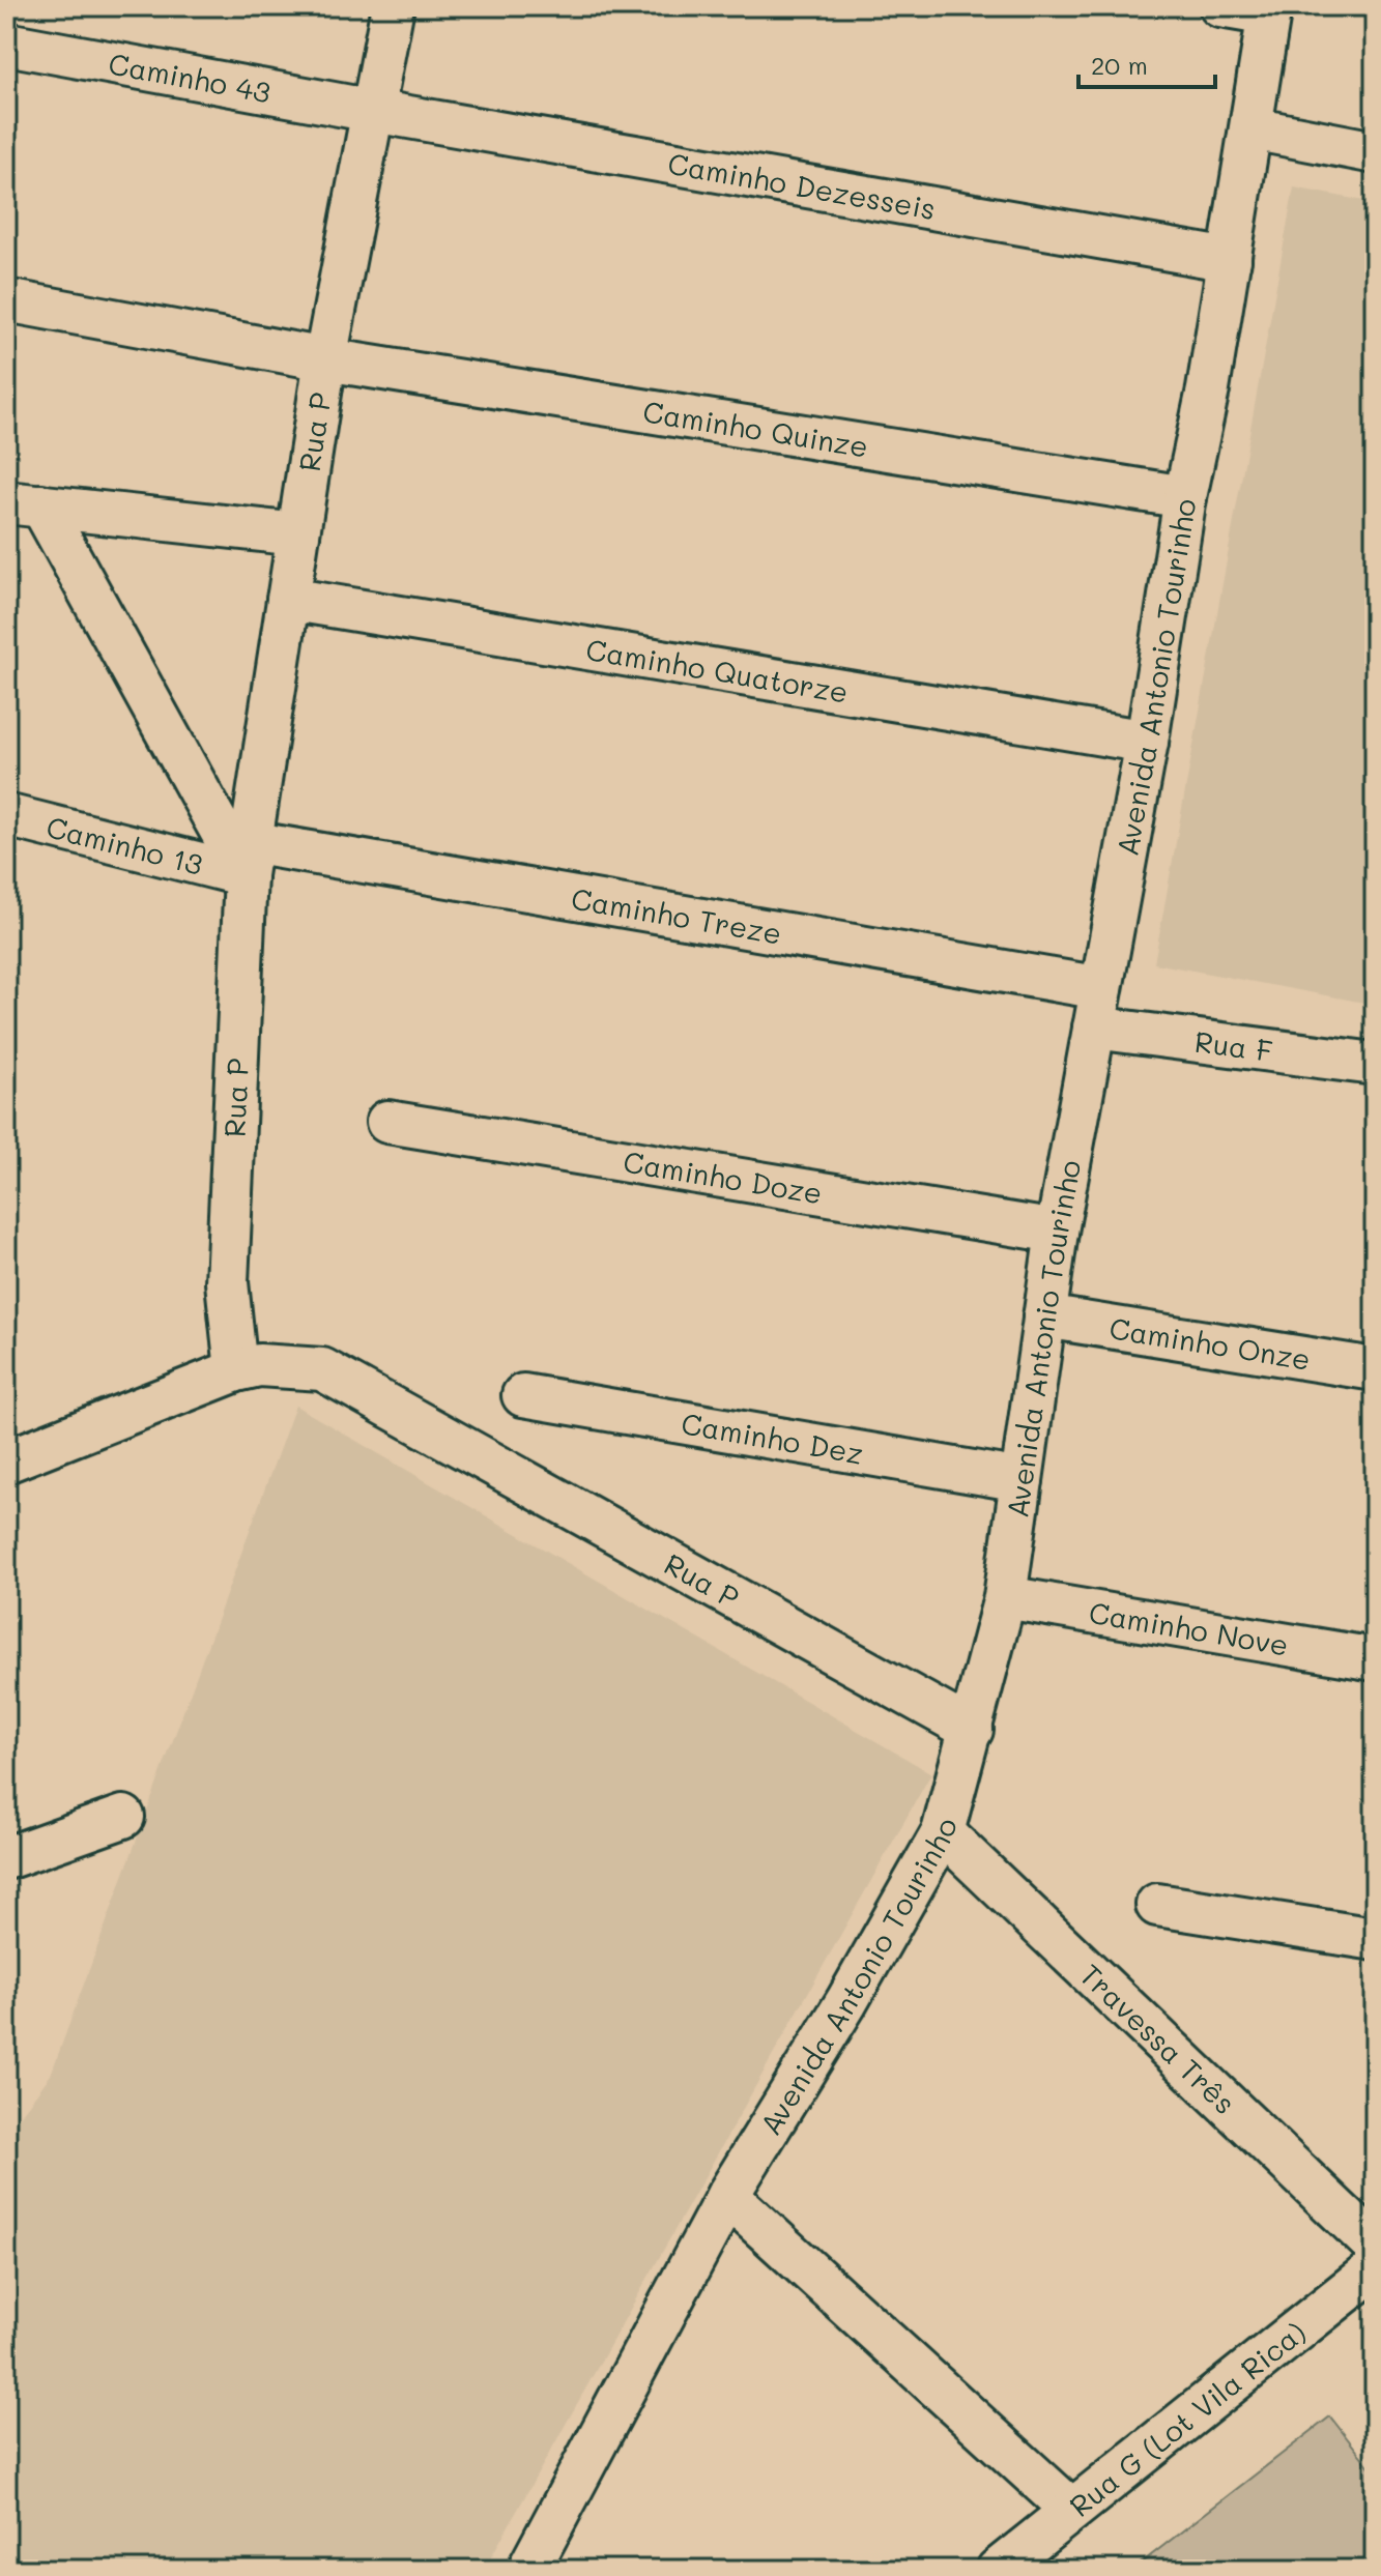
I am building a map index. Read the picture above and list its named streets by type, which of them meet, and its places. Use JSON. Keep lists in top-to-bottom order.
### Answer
{
  "streets": {
    "street": [
      "Caminho 43",
      "Caminho Dezesseis",
      "Caminho Quinze",
      "Rua P",
      "Caminho Quatorze",
      "Avenida Antonio Tourinho",
      "Caminho 13",
      "Caminho Treze",
      "Rua F",
      "Caminho Doze",
      "Caminho Onze",
      "Caminho Dez",
      "Caminho Nove",
      "Travessa Três",
      "Rua G (Lot Vila Rica)"
    ]
  },
  "crossings": [
    ["Caminho 43", "Caminho Dezesseis"],
    ["Caminho 43", "Rua P"],
    ["Caminho Dezesseis", "Rua P"],
    ["Caminho Dezesseis", "Avenida Antonio Tourinho"],
    ["Caminho Quinze", "Rua P"],
    ["Caminho Quinze", "Avenida Antonio Tourinho"],
    ["Rua P", "Caminho Quatorze"],
    ["Rua P", "Avenida Antonio Tourinho"],
    ["Rua P", "Caminho 13"],
    ["Rua P", "Caminho Treze"],
    ["Caminho Quatorze", "Avenida Antonio Tourinho"],
    ["Avenida Antonio Tourinho", "Caminho Treze"],
    ["Avenida Antonio Tourinho", "Rua F"],
    ["Avenida Antonio Tourinho", "Caminho Doze"],
    ["Avenida Antonio Tourinho", "Caminho Onze"],
    ["Avenida Antonio Tourinho", "Caminho Dez"],
    ["Avenida Antonio Tourinho", "Caminho Nove"],
    ["Avenida Antonio Tourinho", "Travessa Três"],
    ["Caminho 13", "Caminho Treze"],
    ["Caminho Treze", "Rua F"]
  ],
  "scale_bar": "20 m"
}
